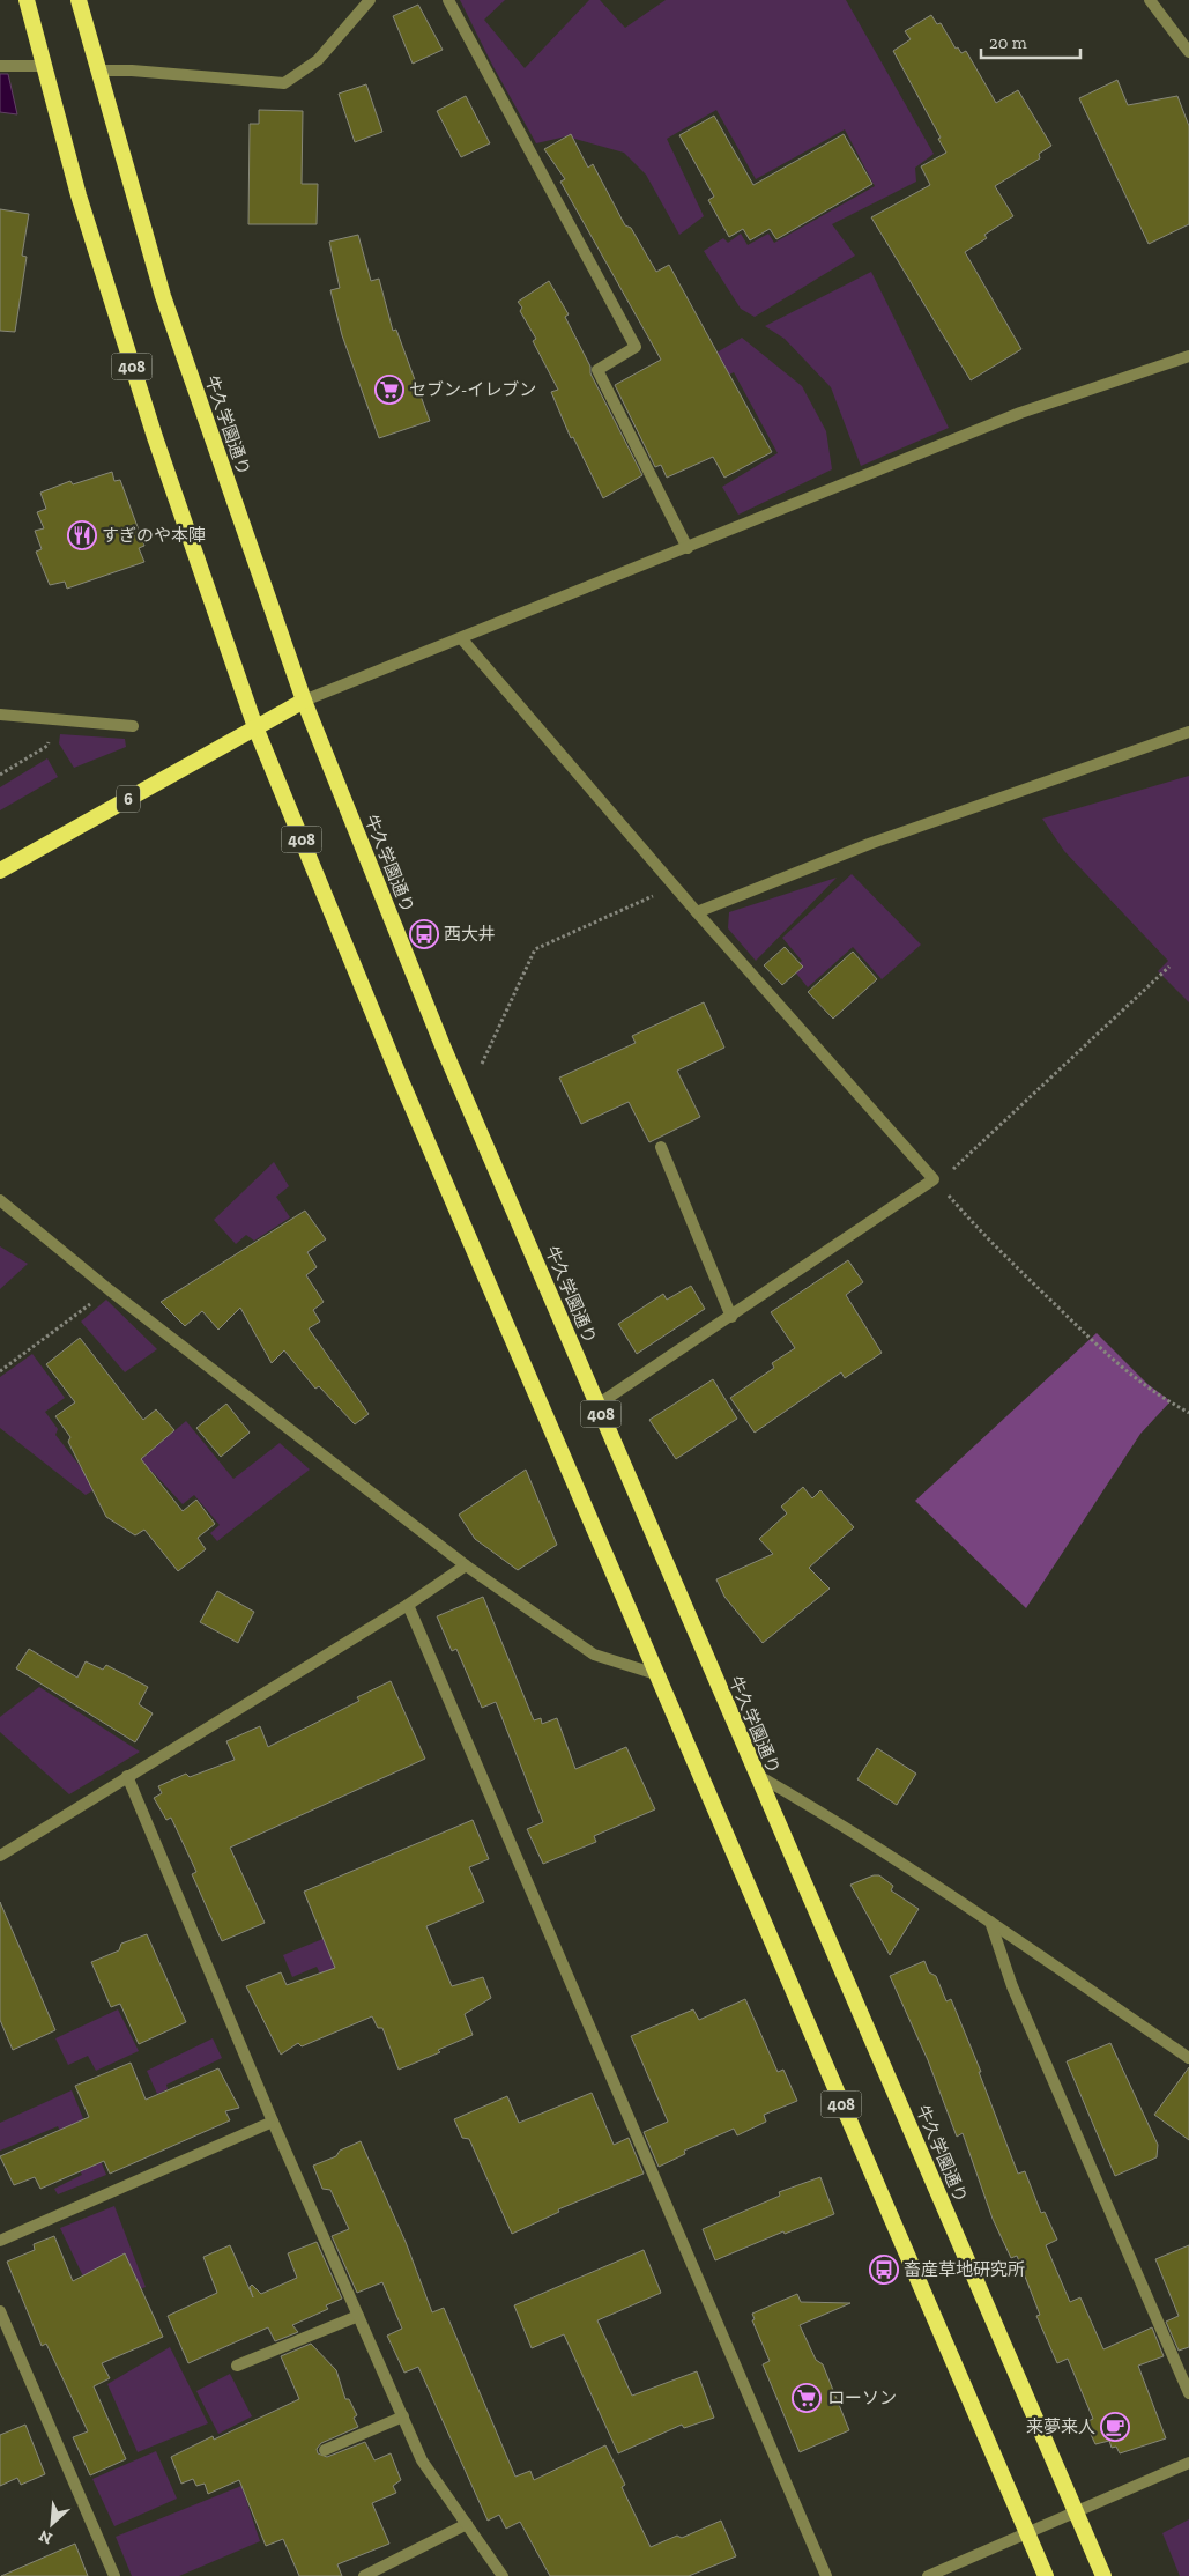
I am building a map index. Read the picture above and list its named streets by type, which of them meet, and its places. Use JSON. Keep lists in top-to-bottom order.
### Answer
{
  "streets": {
    "highway": ["408", "牛久学園通り", "6"]
  },
  "crossings": [
    ["408", "6"],
    ["牛久学園通り", "6"]
  ],
  "places": {
    "supermarket": ["セブン-イレブン", "ローソン"],
    "restaurant": ["すぎのや本陣"],
    "bus stop": ["西大井", "畜産草地研究所"],
    "cafe": ["来夢来人"]
  },
  "scale_bar": "20 m",
  "north": "bottom left"
}
